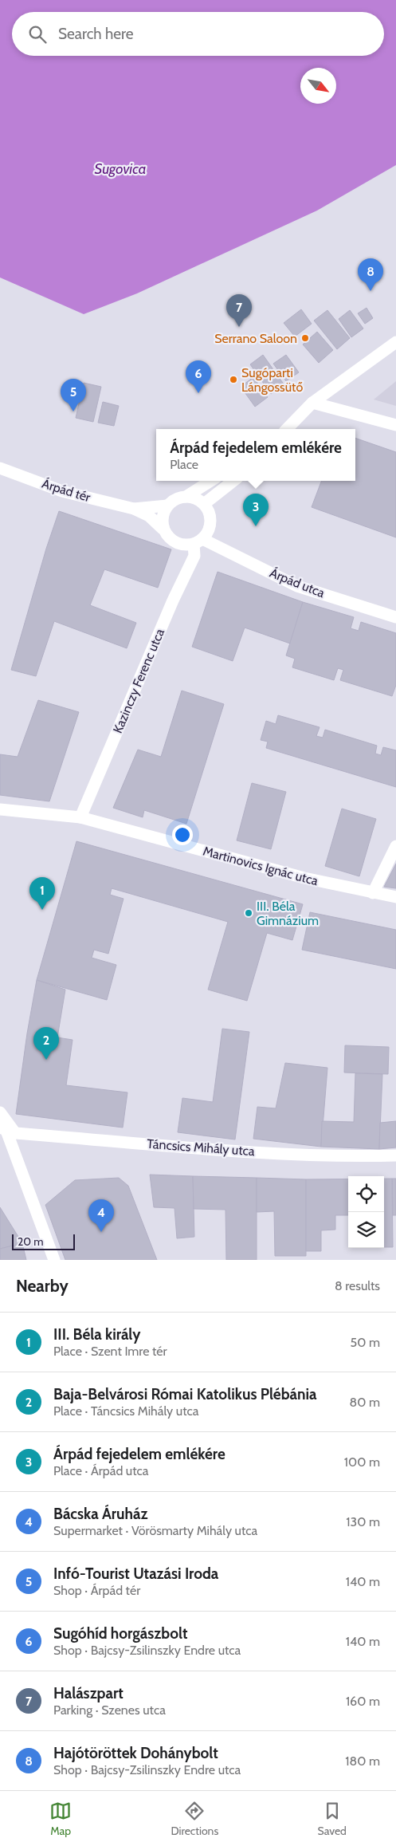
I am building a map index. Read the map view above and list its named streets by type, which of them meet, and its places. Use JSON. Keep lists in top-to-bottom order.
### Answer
{
  "streets": {
    "street": [
      "Árpád tér",
      "Árpád utca",
      "Kazinczy Ferenc utca",
      "Martinovics Ignác utca",
      "Táncsics Mihály utca"
    ]
  },
  "crossings": [
    ["Árpád tér", "Árpád utca"],
    ["Árpád tér", "Kazinczy Ferenc utca"],
    ["Árpád utca", "Kazinczy Ferenc utca"],
    ["Kazinczy Ferenc utca", "Martinovics Ignác utca"]
  ],
  "water": ["Sugovica"],
  "places": ["Serrano Saloon", "Sugóparti Lángossütő", "III. Béla Gimnázium"],
  "scale_bar": "20 m",
  "north": "bottom right",
  "page": {
    "search": "Search here",
    "pins": [
      "8",
      "7",
      "6",
      "5",
      "3",
      "1",
      "2",
      "4"
    ],
    "popup": ["Árpád fejedelem emlékére", "Place"],
    "scale": "20 m",
    "heading": ["Nearby", "8 results"],
    "list": [
      {
        "mark": "1",
        "name": "III. Béla király",
        "note": "Place · Szent Imre tér",
        "value": "50 m"
      },
      {
        "mark": "2",
        "name": "Baja-Belvárosi Római Katolikus Plébánia",
        "note": "Place · Táncsics Mihály utca",
        "value": "80 m"
      },
      {
        "mark": "3",
        "name": "Árpád fejedelem emlékére",
        "note": "Place · Árpád utca",
        "value": "100 m"
      },
      {
        "mark": "4",
        "name": "Bácska Áruház",
        "note": "Supermarket · Vörösmarty Mihály utca",
        "value": "130 m"
      },
      {
        "mark": "5",
        "name": "Infó-Tourist Utazási Iroda",
        "note": "Shop · Árpád tér",
        "value": "140 m"
      },
      {
        "mark": "6",
        "name": "Sugóhíd horgászbolt",
        "note": "Shop · Bajcsy-Zsilinszky Endre utca",
        "value": "140 m"
      },
      {
        "mark": "7",
        "name": "Halászpart",
        "note": "Parking · Szenes utca",
        "value": "160 m"
      },
      {
        "mark": "8",
        "name": "Hajótöröttek Dohánybolt",
        "note": "Shop · Bajcsy-Zsilinszky Endre utca",
        "value": "180 m"
      }
    ],
    "nav": ["Map", "Directions", "Saved"]
  }
}
